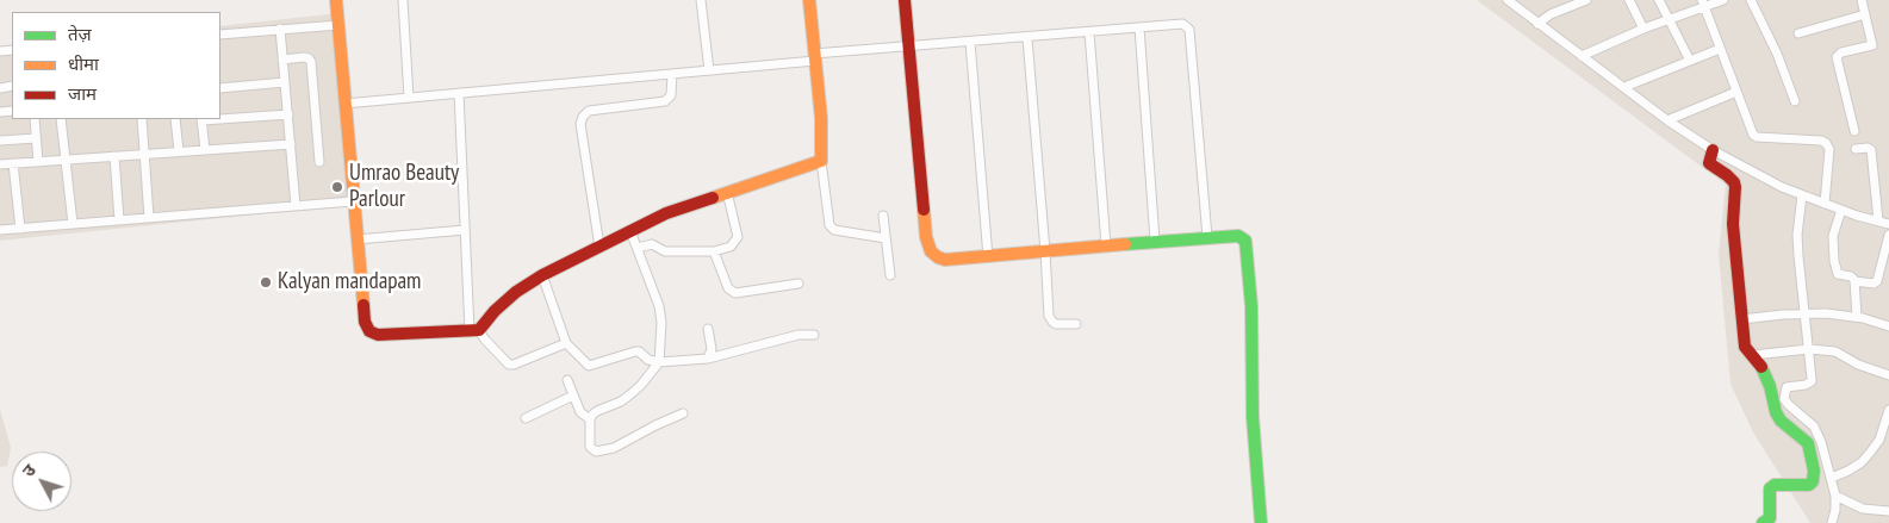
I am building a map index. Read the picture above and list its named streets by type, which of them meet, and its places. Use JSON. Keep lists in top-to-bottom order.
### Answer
{
  "places": ["Umrao Beauty Parlour", "Kalyan mandapam"],
  "legend": ["तेज़", "धीमा", "जाम"],
  "north": "top left"
}
